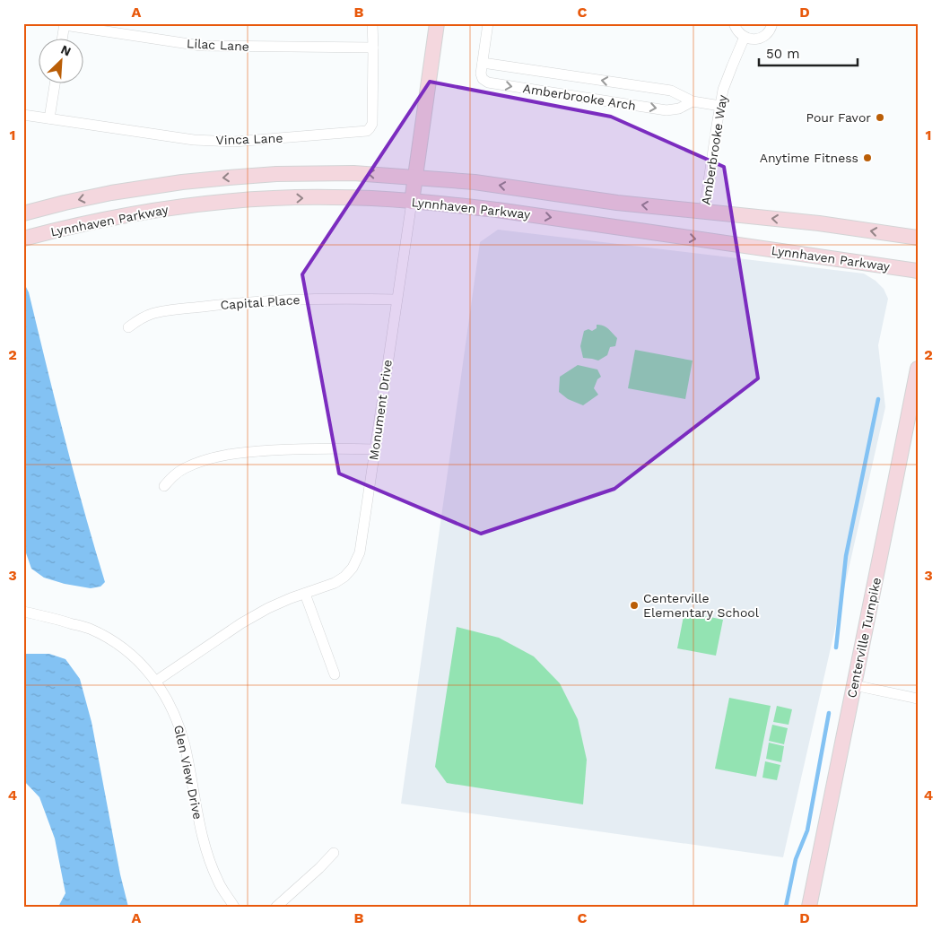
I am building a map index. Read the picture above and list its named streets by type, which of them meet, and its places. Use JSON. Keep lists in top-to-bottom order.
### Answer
{
  "streets": {
    "main road": ["Lynnhaven Parkway", "Monument Drive", "Centerville Turnpike"],
    "street": [
      "Lilac Lane",
      "Amberbrooke Arch",
      "Vinca Lane",
      "Amberbrooke Way",
      "Capital Place",
      "Glen View Drive"
    ]
  },
  "crossings": [
    ["Lilac Lane", "Vinca Lane"],
    ["Amberbrooke Arch", "Amberbrooke Way"],
    ["Amberbrooke Way", "Lynnhaven Parkway"],
    ["Lynnhaven Parkway", "Monument Drive"],
    ["Capital Place", "Monument Drive"],
    ["Monument Drive", "Glen View Drive"]
  ],
  "places": ["Pour Favor", "Anytime Fitness", "Centerville Elementary School"],
  "scale_bar": "50 m",
  "north": "top right",
  "grid": {
    "columns": [
      "A",
      "B",
      "C",
      "D"
    ],
    "rows": [
      "1",
      "2",
      "3",
      "4"
    ]
  }
}
